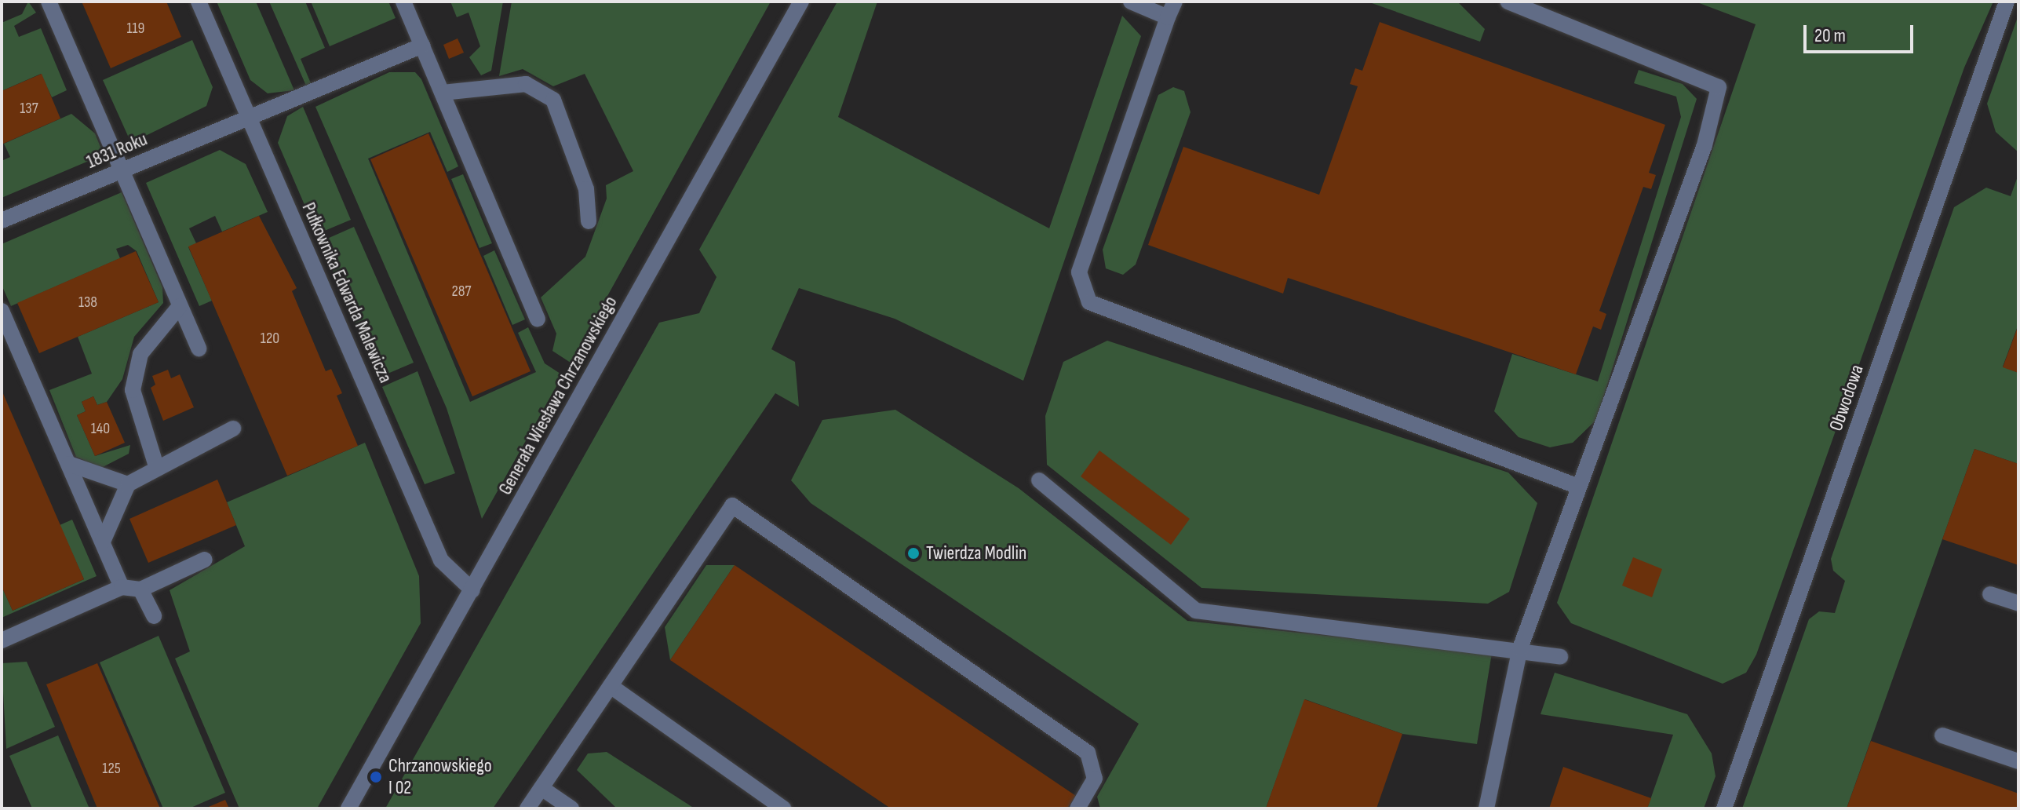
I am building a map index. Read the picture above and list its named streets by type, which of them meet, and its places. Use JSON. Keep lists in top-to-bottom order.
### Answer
{
  "streets": {
    "street": [
      "1831 Roku",
      "Pułkownika Edwarda Malewicza",
      "Generała Wiesława Chrzanowskiego",
      "Obwodowa"
    ]
  },
  "crossings": [
    ["1831 Roku", "Pułkownika Edwarda Malewicza"],
    ["Pułkownika Edwarda Malewicza", "Generała Wiesława Chrzanowskiego"]
  ],
  "places": ["Twierdza Modlin", "Chrzanowskiego I 02"],
  "house_numbers": [
    "119",
    "137",
    "287",
    "138",
    "120",
    "140",
    "125"
  ],
  "scale_bar": "20 m"
}
